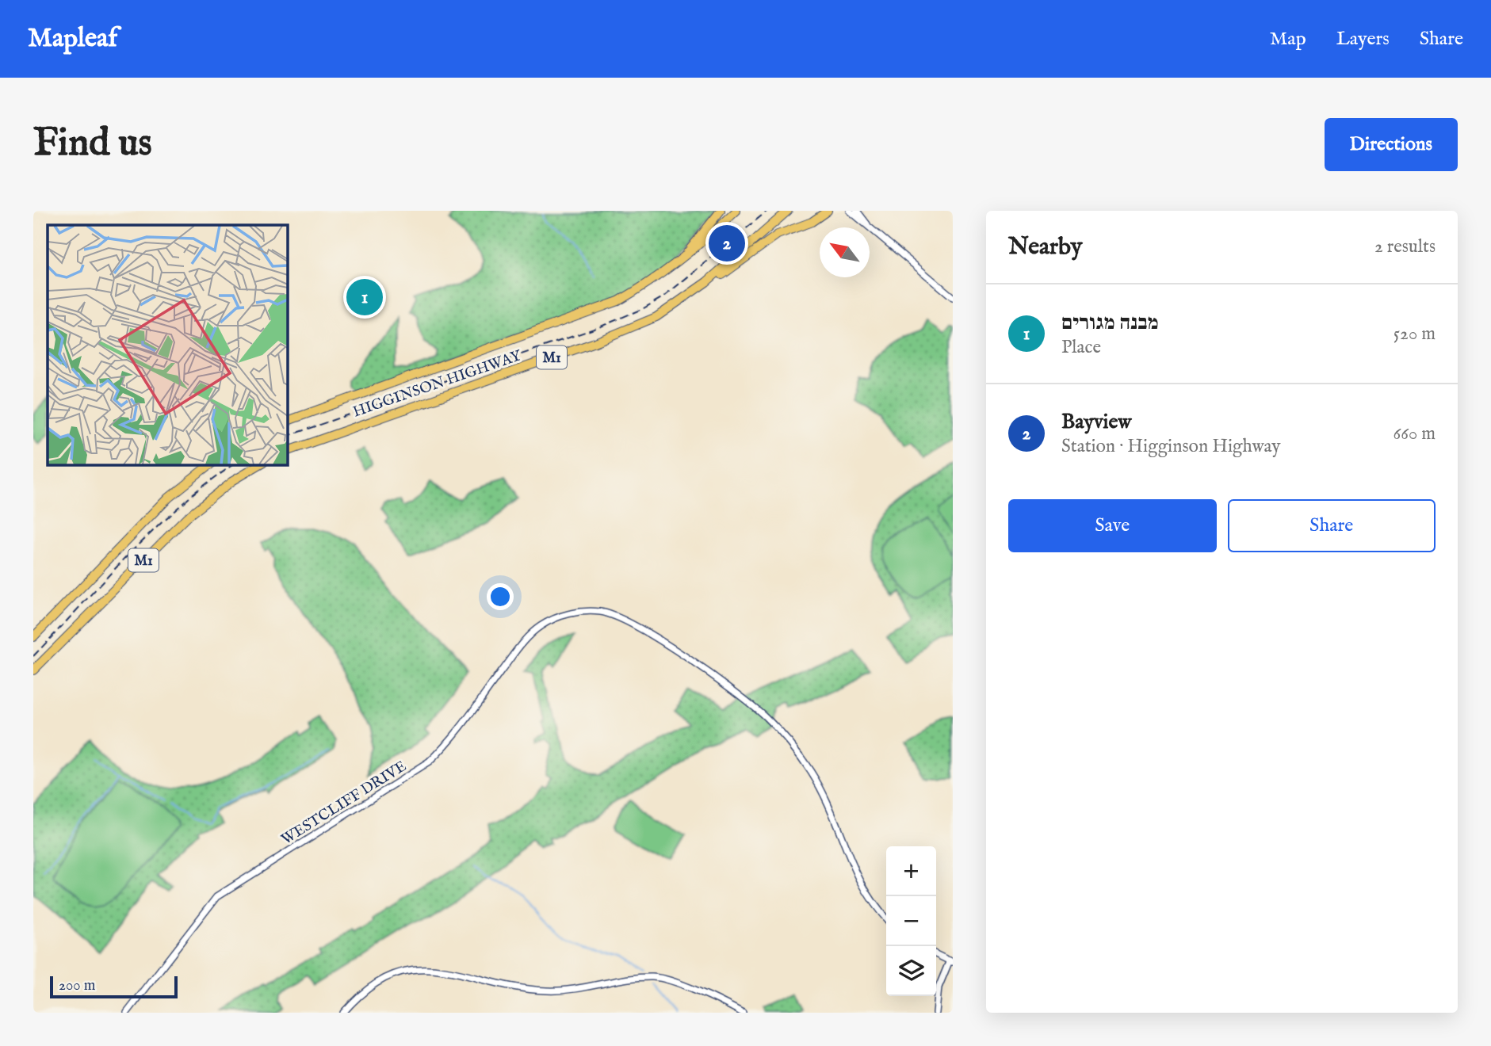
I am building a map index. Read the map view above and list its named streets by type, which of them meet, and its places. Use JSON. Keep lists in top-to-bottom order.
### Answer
{
  "streets": {
    "highway": ["M1", "HIGGINSON HIGHWAY"],
    "street": ["WESTCLIFF DRIVE"]
  },
  "scale_bar": "200 m",
  "north": "top left",
  "page": {
    "header": "Mapleaf",
    "nav": ["Map", "Layers", "Share"],
    "buttons": [
      "Directions",
      ["Save", "Share"]
    ],
    "title": "Find us",
    "heading": ["Nearby", "2 results"],
    "pins": ["2", "1"],
    "list": [
      {
        "mark": "1",
        "name": "מבנה מגורים",
        "note": "Place",
        "value": "520 m"
      },
      {
        "mark": "2",
        "name": "Bayview",
        "note": "Station · Higginson Highway",
        "value": "660 m"
      }
    ],
    "map_buttons": ["+", "−"],
    "scale": "200 m"
  }
}
